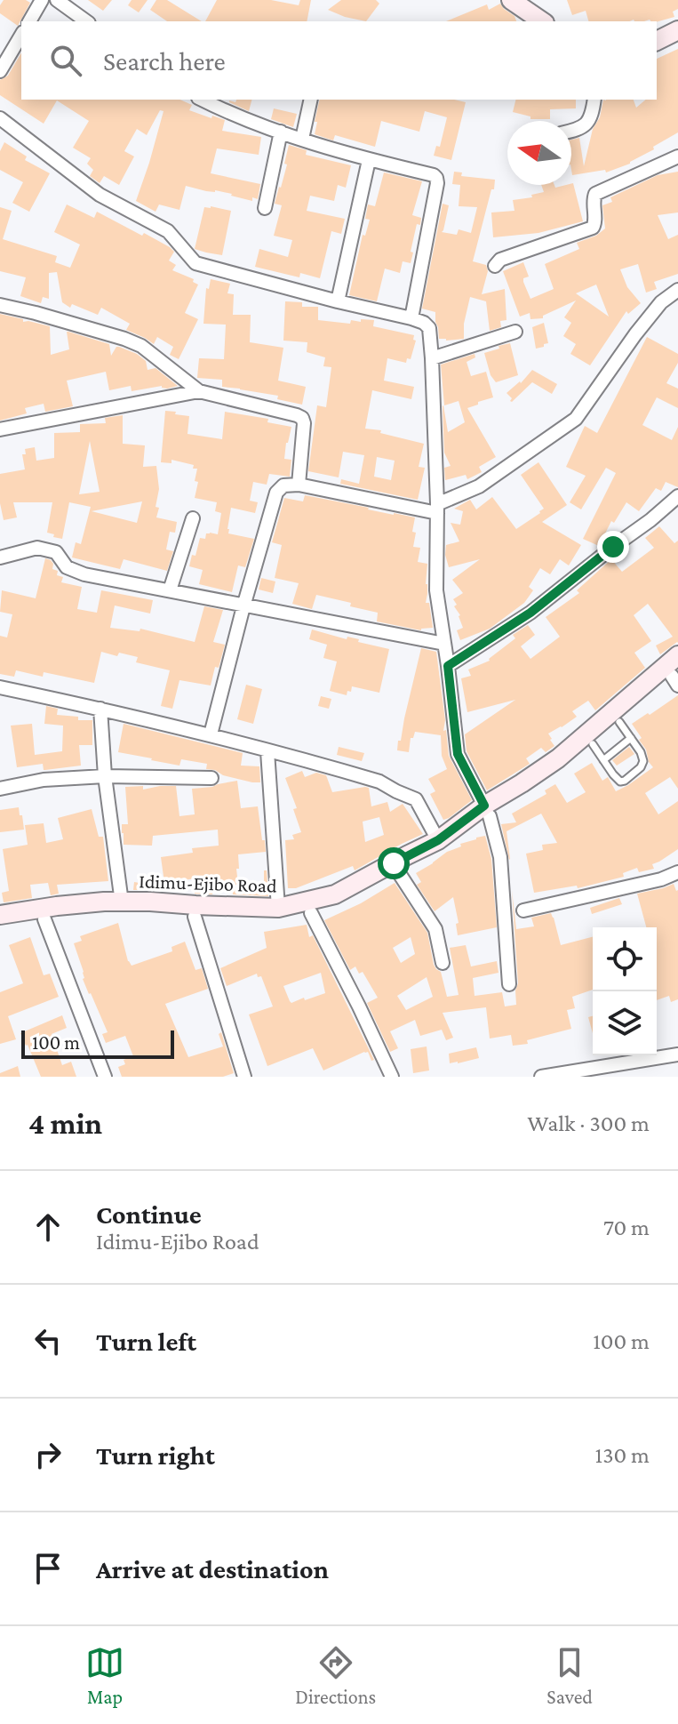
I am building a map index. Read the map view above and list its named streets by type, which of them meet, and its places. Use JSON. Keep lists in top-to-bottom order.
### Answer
{
  "streets": {
    "main road": ["Idimu-Ejibo Road"]
  },
  "scale_bar": "100 m",
  "north": "left",
  "page": {
    "search": "Search here",
    "scale": "100 m",
    "heading": ["4 min", "Walk · 300 m"],
    "list": [
      ["Continue", "Idimu-Ejibo Road", "70 m"],
      ["Turn left", "100 m"],
      ["Turn right", "130 m"],
      "Arrive at destination"
    ],
    "nav": ["Map", "Directions", "Saved"]
  }
}
